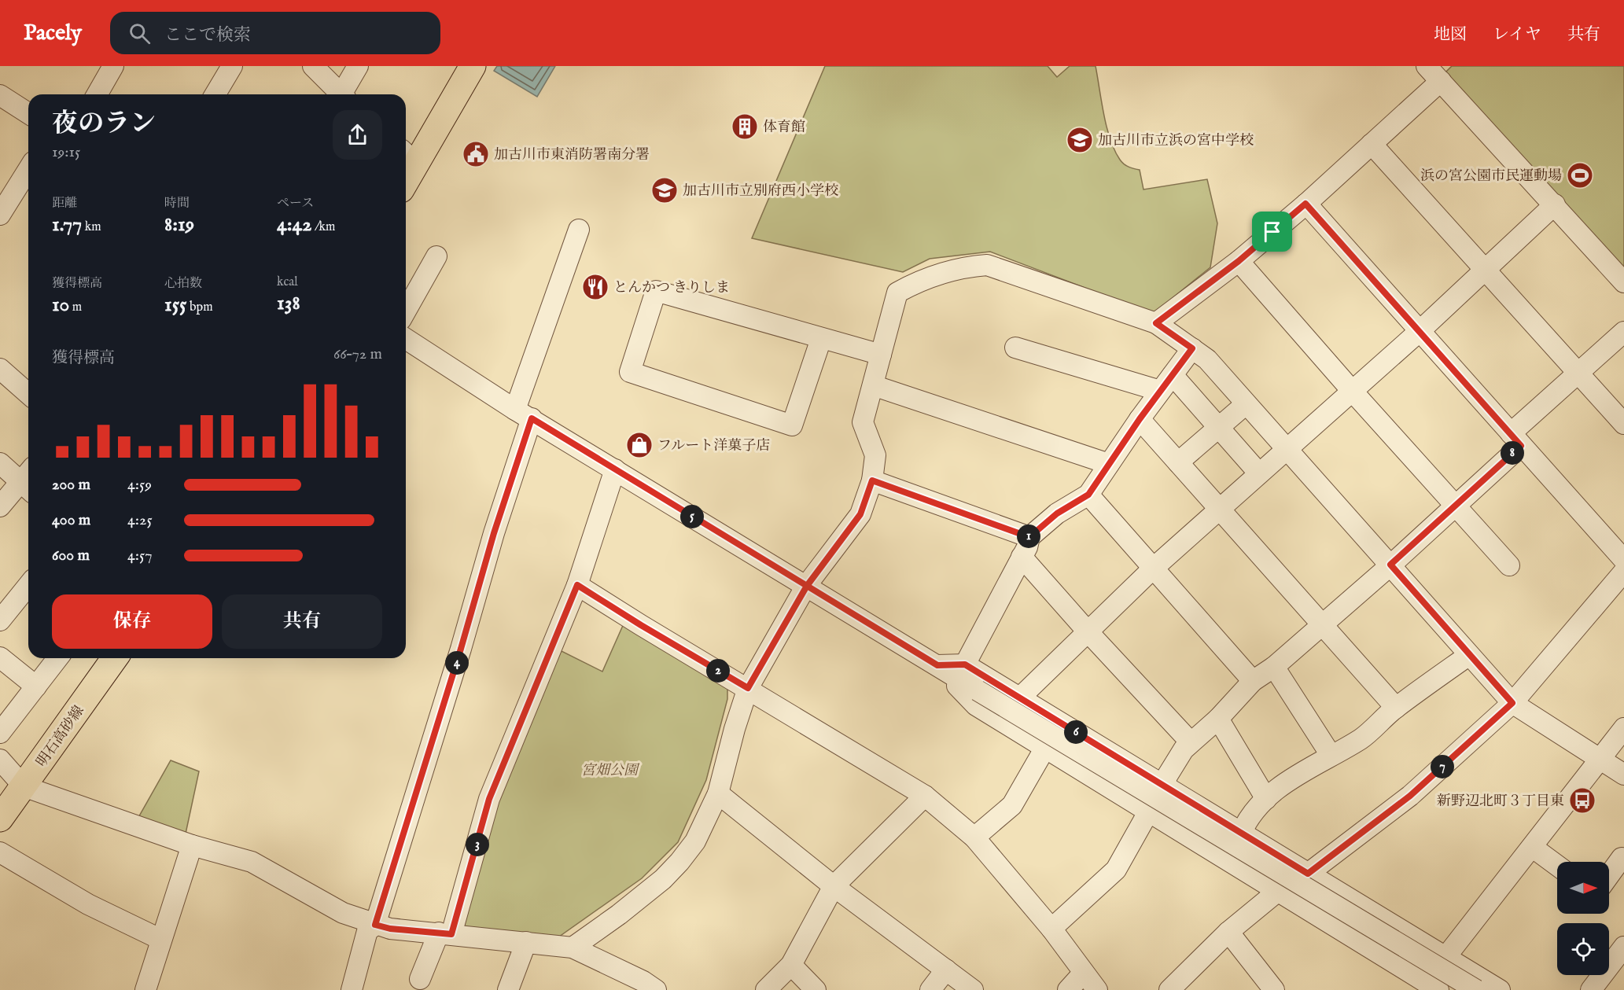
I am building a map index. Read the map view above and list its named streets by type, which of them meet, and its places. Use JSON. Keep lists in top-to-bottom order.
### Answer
{
  "streets": {
    "main road": ["明石高砂線"]
  },
  "parks": ["宮畑公園"],
  "places": {
    "building": ["体育館"],
    "school or university": ["加古川市立浜の宮中学校", "加古川市立別府西小学校"],
    "public building": ["加古川市東消防署南分署"],
    "sports": ["浜の宮公園市民運動場"],
    "restaurant": ["とんかつ きりしま"],
    "shop": ["フルート洋菓子店"],
    "bus stop": ["新野辺北町３丁目東"]
  },
  "north": "right",
  "page": {
    "header": "Pacely",
    "search": "ここで検索",
    "nav": ["地図", "レイヤ", "共有"],
    "heading": ["夜のラン", "19:15"],
    "stats": [
      ["距離", "1.77 km"],
      ["時間", "8:19"],
      ["ペース", "4:42 /km"],
      ["獲得標高", "10 m"],
      ["心拍数", "155 bpm"],
      ["kcal", "138"]
    ],
    "chart": ["獲得標高", "66–72 m"],
    "pins": [
      "8",
      "5",
      "1",
      "4",
      "2",
      "6",
      "7",
      "3"
    ],
    "list": [
      {
        "name": "200 m",
        "note": "4:59"
      },
      {
        "name": "400 m",
        "note": "4:25"
      },
      {
        "name": "600 m",
        "note": "4:57"
      }
    ],
    "buttons": ["保存", "共有"]
  }
}
